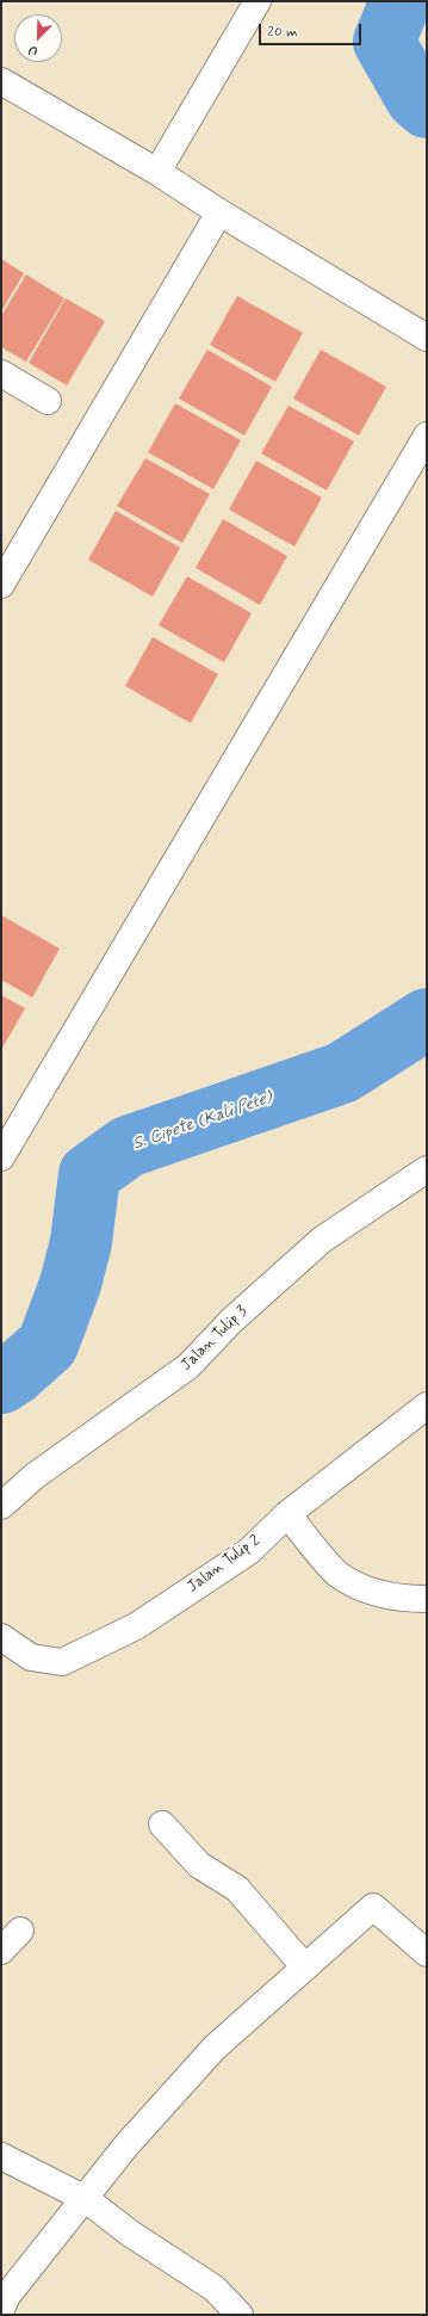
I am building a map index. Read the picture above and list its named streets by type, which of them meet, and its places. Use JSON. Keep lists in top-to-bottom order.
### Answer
{
  "streets": {
    "street": ["Jalan Tulip 3", "Jalan Tulip 2"]
  },
  "water": ["S. Cipete (Kali Pete)"],
  "scale_bar": "20 m",
  "north": "bottom left"
}
